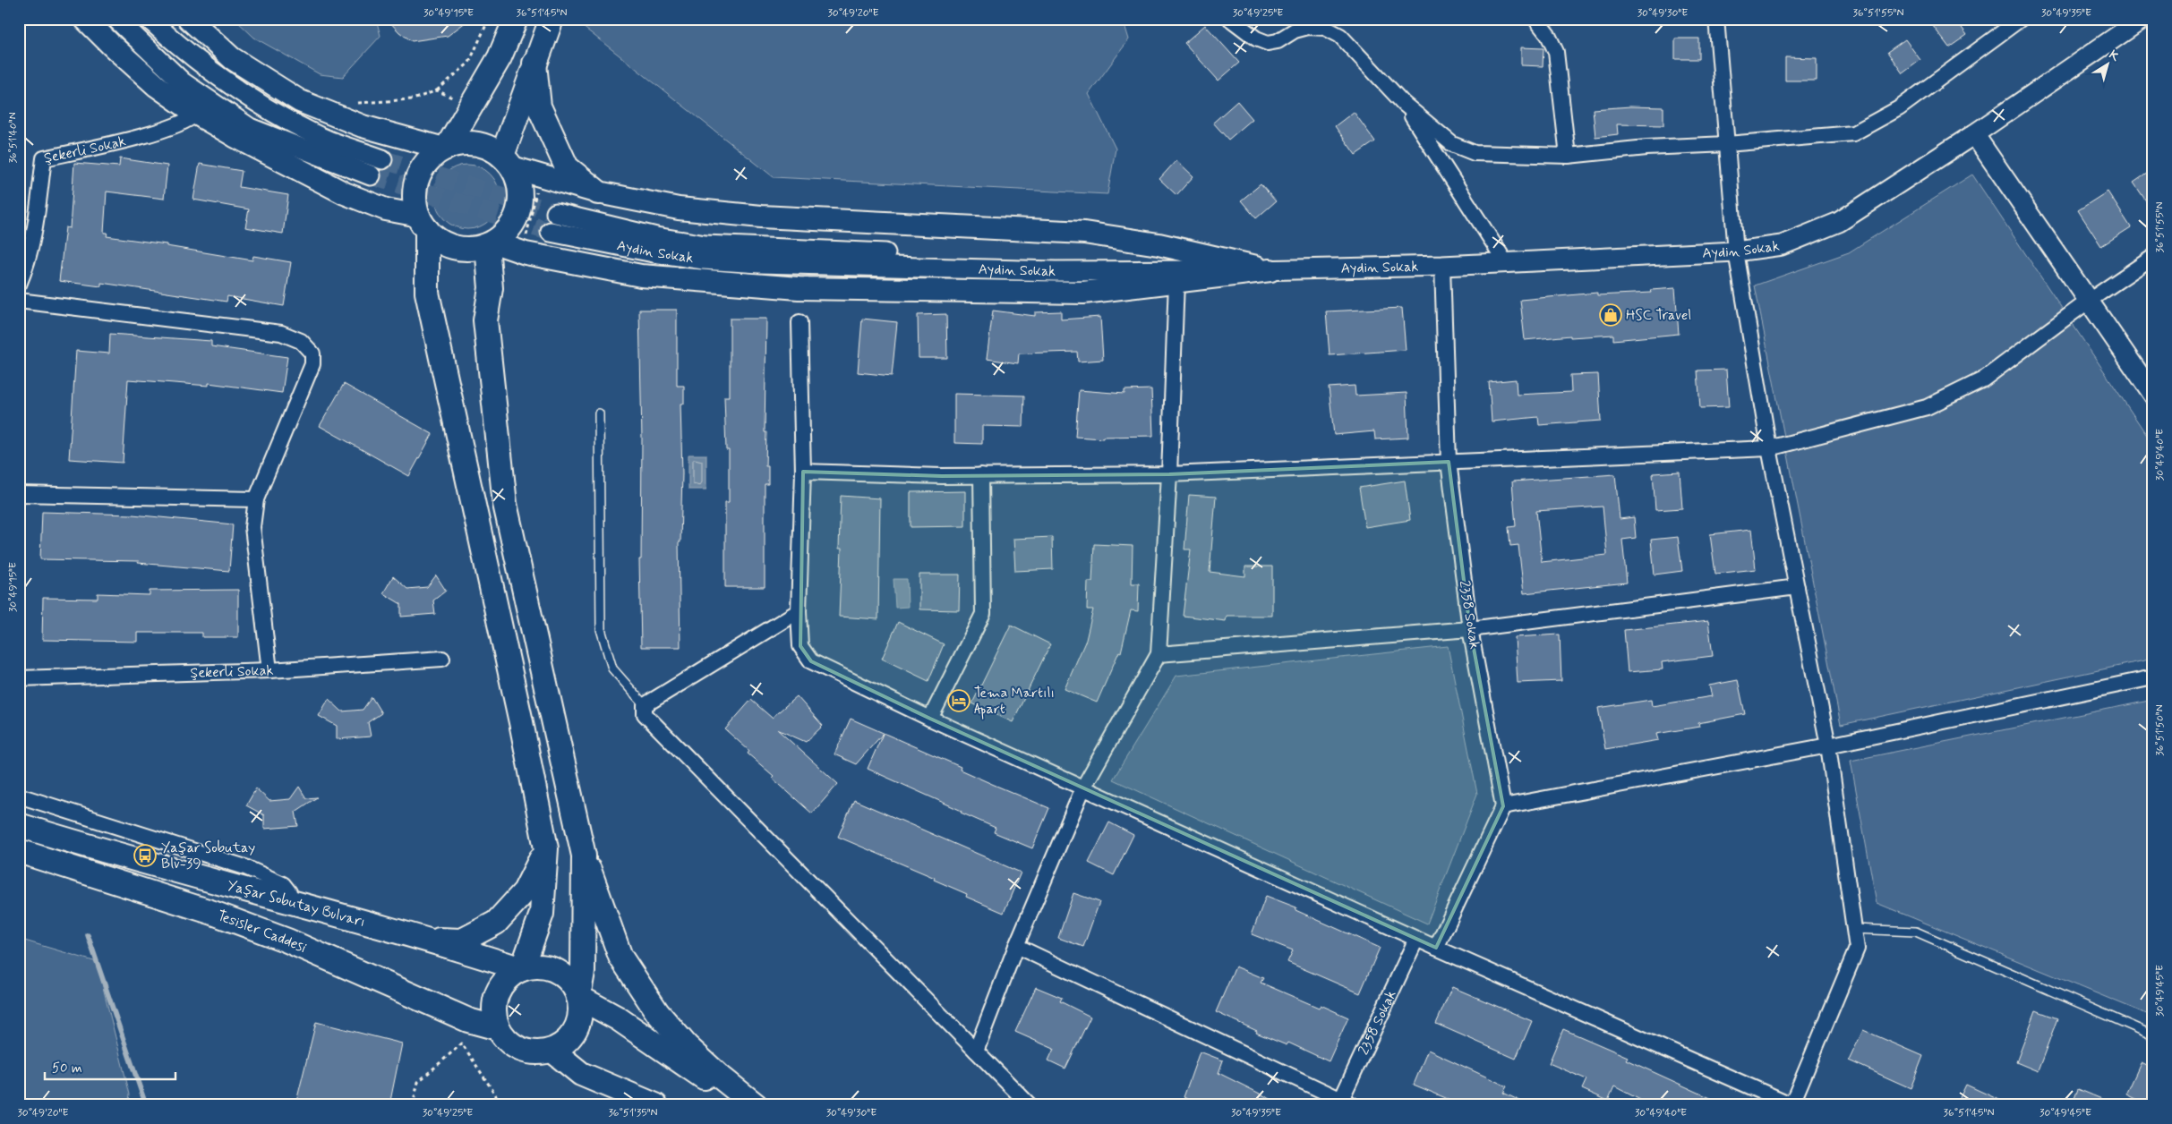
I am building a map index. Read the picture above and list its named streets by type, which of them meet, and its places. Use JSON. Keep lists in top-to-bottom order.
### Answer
{
  "streets": {
    "main road": ["Yaşar Sobutay Bulvarı", "Tesisler Caddesi"],
    "street": ["Şekerli Sokak", "Aydin Sokak", "2358 Sokak"]
  },
  "crossings": [
    ["Aydin Sokak", "2358 Sokak"],
    ["Yaşar Sobutay Bulvarı", "Tesisler Caddesi"]
  ],
  "places": {
    "shop": ["HSC Travel"],
    "hotel": ["Tema Martılı Apart"],
    "bus stop": ["Yaşar Sobutay Blv-39"]
  },
  "scale_bar": "50 m",
  "north": "top right",
  "coordinates": [
    "30°49'15\"E",
    "36°51'45\"N",
    "30°49'20\"E",
    "30°49'25\"E",
    "30°49'30\"E",
    "36°51'55\"N",
    "30°49'35\"E",
    "36°51'40\"N",
    "30°49'40\"E",
    "36°51'50\"N",
    "30°49'45\"E",
    "36°51'35\"N"
  ]
}
